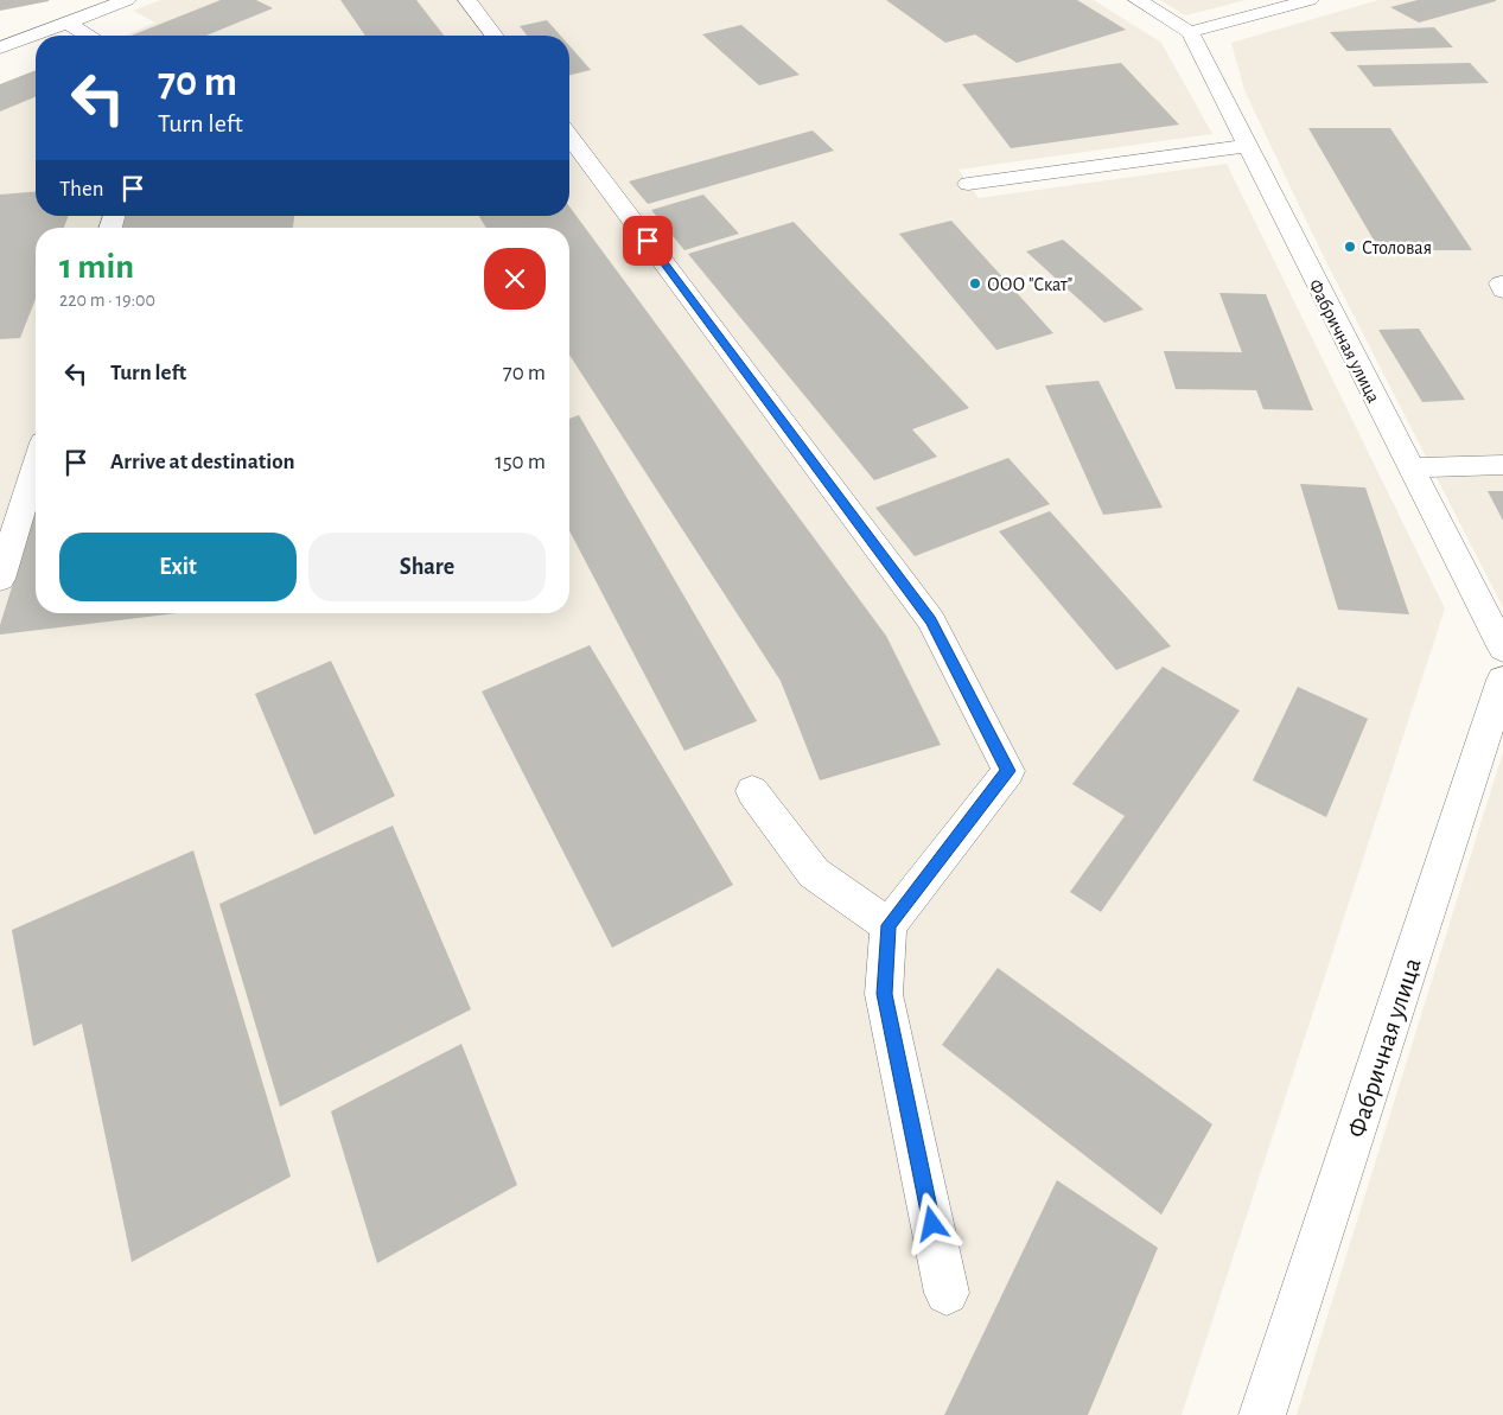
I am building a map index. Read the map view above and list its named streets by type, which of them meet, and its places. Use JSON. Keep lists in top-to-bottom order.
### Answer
{
  "streets": {
    "street": ["Фабричная улица"]
  },
  "places": ["Столовая", "ООО \"Скат\""],
  "page": {
    "turn": ["70 m", "Turn left"],
    "then": "Then",
    "heading": ["1 min", "220 m · 19:00"],
    "list": [
      {
        "name": "Turn left",
        "value": "70 m"
      },
      {
        "name": "Arrive at destination",
        "value": "150 m"
      }
    ],
    "buttons": ["Exit", "Share"]
  }
}
